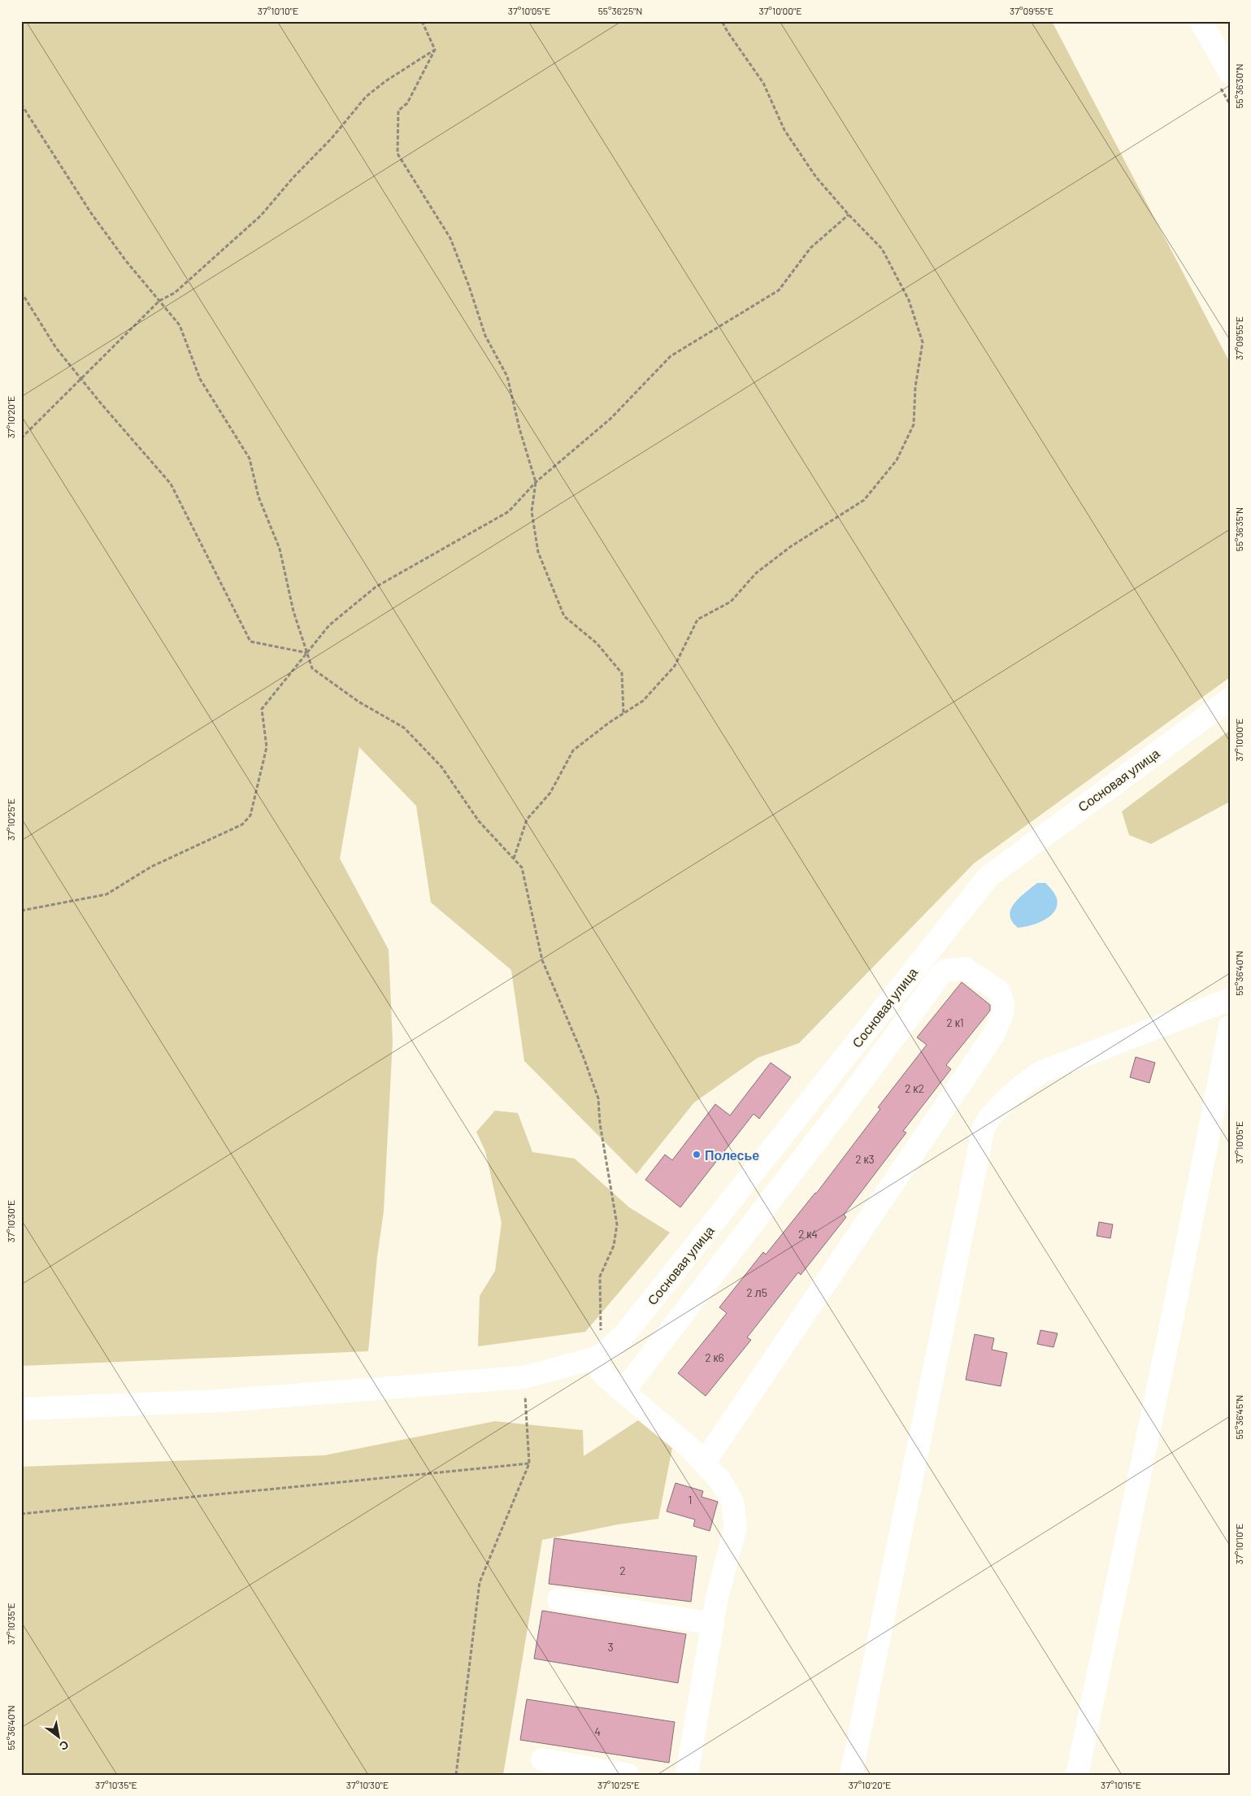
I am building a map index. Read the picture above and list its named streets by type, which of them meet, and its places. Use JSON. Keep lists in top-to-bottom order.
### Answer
{
  "streets": {
    "street": ["Сосновая улица"]
  },
  "places": ["Полесье"],
  "house_numbers": [
    "2 к1",
    "2 к2",
    "2 к3",
    "2 к4",
    "2 л5",
    "2 к6",
    "1",
    "2",
    "3",
    "4"
  ],
  "north": "bottom right",
  "coordinates": [
    "37°10'10\"E",
    "37°10'05\"E",
    "55°36'25\"N",
    "37°10'00\"E",
    "37°09'55\"E",
    "55°36'30\"N",
    "37°10'20\"E",
    "55°36'35\"N",
    "37°10'25\"E",
    "55°36'40\"N",
    "37°10'30\"E",
    "55°36'45\"N",
    "37°10'35\"E",
    "37°10'15\"E"
  ]
}
